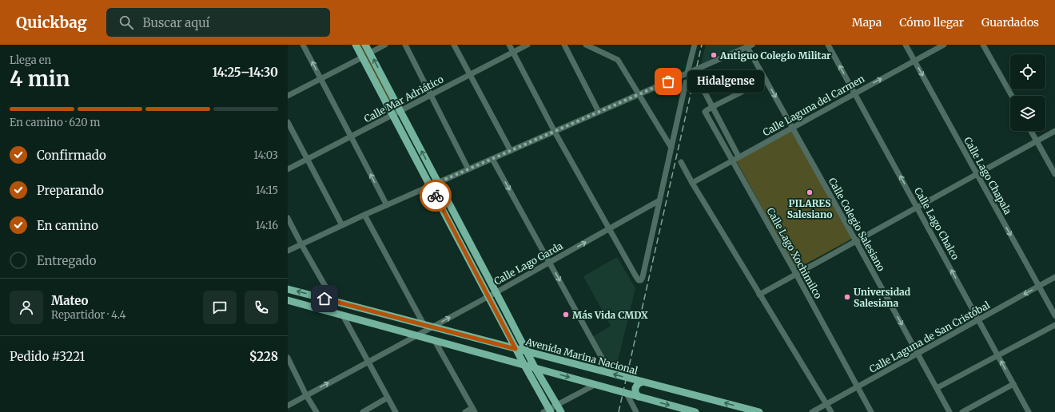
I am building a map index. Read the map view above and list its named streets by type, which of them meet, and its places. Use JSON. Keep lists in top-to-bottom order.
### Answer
{
  "streets": {
    "main road": ["Avenida Marina Nacional"],
    "street": [
      "Calle Mar Adriático",
      "Calle Laguna del Carmen",
      "Calle Lago Chapala",
      "Calle Lago Chalco",
      "Calle Colegio Salesiano",
      "Calle Lago Xochimilco",
      "Calle Lago Garda",
      "Calle Laguna de San Cristóbal"
    ]
  },
  "crossings": [
    ["Calle Laguna del Carmen", "Calle Lago Chapala"],
    ["Calle Laguna del Carmen", "Calle Lago Chalco"],
    ["Calle Laguna del Carmen", "Calle Colegio Salesiano"],
    ["Calle Laguna del Carmen", "Calle Lago Xochimilco"],
    ["Calle Lago Chapala", "Calle Laguna de San Cristóbal"],
    ["Calle Lago Chalco", "Calle Laguna de San Cristóbal"],
    ["Calle Colegio Salesiano", "Calle Laguna de San Cristóbal"],
    ["Calle Lago Xochimilco", "Calle Laguna de San Cristóbal"],
    ["Calle Lago Garda", "Avenida Marina Nacional"]
  ],
  "one_way": [
    "Calle Lago Chapala",
    "Calle Lago Chalco",
    "Calle Colegio Salesiano",
    "Calle Lago Garda"
  ],
  "places": [
    "Antiguo Colegio Militar",
    "Hidalgense",
    "PILARES Salesiano",
    "Universidad Salesiana",
    "Más Vida CMDX"
  ],
  "page": {
    "header": "Quickbag",
    "search": "Buscar aquí",
    "nav": ["Mapa", "Cómo llegar", "Guardados"],
    "heading": ["4 min", "Llega en", "14:25–14:30"],
    "panel": [
      "Mateo",
      "Repartidor · 4.4",
      "Pedido #3221",
      "$228"
    ],
    "bubble": "Hidalgense",
    "bar": "En camino · 620 m",
    "list": [
      ["Confirmado", "14:03"],
      ["Preparando", "14:15"],
      ["En camino", "14:16"],
      "Entregado"
    ]
  }
}
